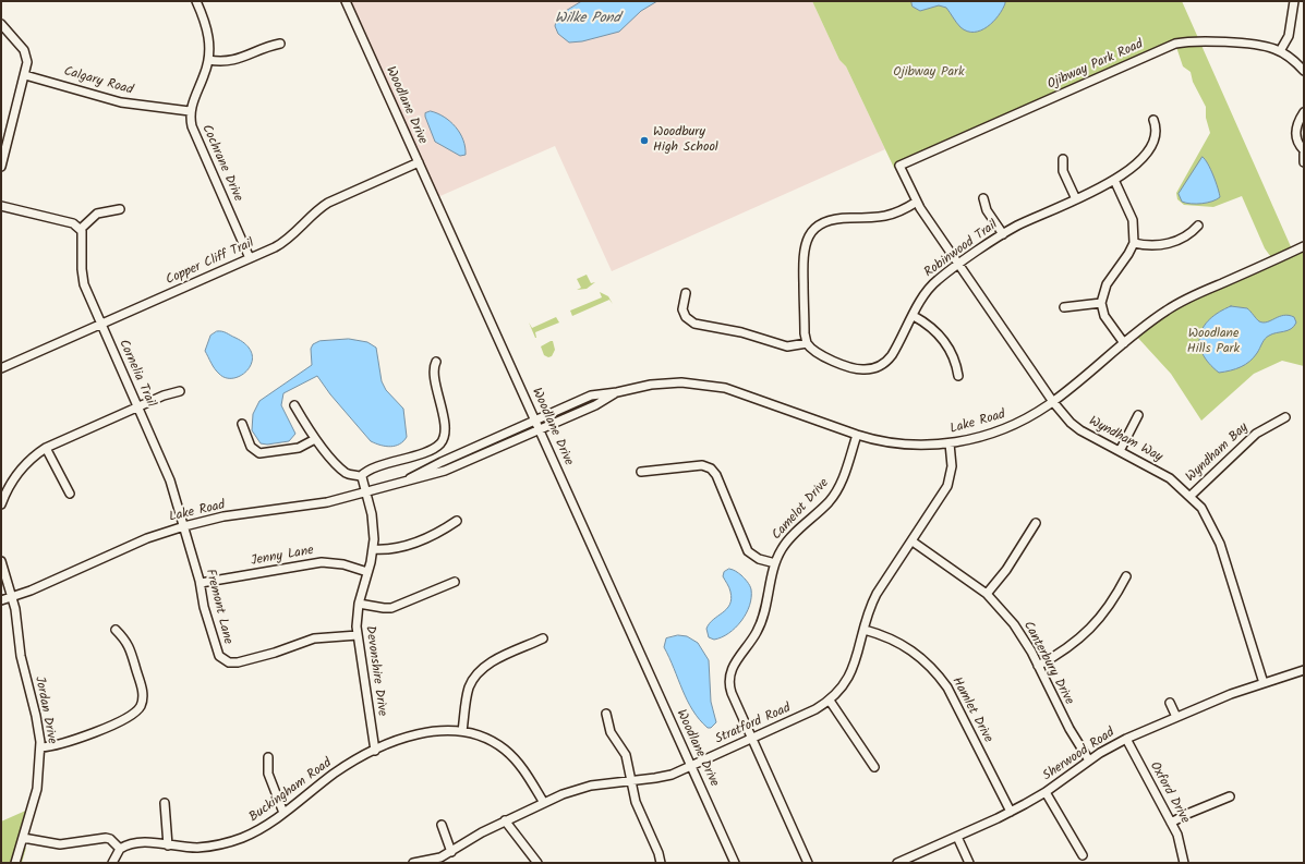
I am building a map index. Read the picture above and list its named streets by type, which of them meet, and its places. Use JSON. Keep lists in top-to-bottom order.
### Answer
{
  "streets": {
    "street": [
      "Ojibway Park Road",
      "Calgary Road",
      "Woodlane Drive",
      "Cochrane Drive",
      "Robinwood Trail",
      "Copper Cliff Trail",
      "Cornelia Trail",
      "Lake Road",
      "Wyndham Way",
      "Wyndham Bay",
      "Camelot Drive",
      "Jenny Lane",
      "Fremont Lane",
      "Canterbury Drive",
      "Devonshire Drive",
      "Jordan Drive",
      "Hamlet Drive",
      "Stratford Road",
      "Sherwood Road",
      "Buckingham Road",
      "Oxford Drive"
    ]
  },
  "crossings": [
    ["Ojibway Park Road", "Wyndham Way"],
    ["Calgary Road", "Cochrane Drive"],
    ["Woodlane Drive", "Copper Cliff Trail"],
    ["Woodlane Drive", "Lake Road"],
    ["Woodlane Drive", "Stratford Road"],
    ["Cochrane Drive", "Copper Cliff Trail"],
    ["Robinwood Trail", "Wyndham Way"],
    ["Copper Cliff Trail", "Cornelia Trail"],
    ["Cornelia Trail", "Lake Road"],
    ["Cornelia Trail", "Fremont Lane"],
    ["Lake Road", "Wyndham Way"],
    ["Lake Road", "Camelot Drive"],
    ["Lake Road", "Fremont Lane"],
    ["Lake Road", "Devonshire Drive"],
    ["Lake Road", "Jordan Drive"],
    ["Lake Road", "Stratford Road"],
    ["Wyndham Way", "Wyndham Bay"],
    ["Wyndham Way", "Sherwood Road"],
    ["Camelot Drive", "Stratford Road"],
    ["Jenny Lane", "Fremont Lane"],
    ["Jenny Lane", "Devonshire Drive"],
    ["Fremont Lane", "Devonshire Drive"],
    ["Canterbury Drive", "Stratford Road"],
    ["Canterbury Drive", "Sherwood Road"],
    ["Devonshire Drive", "Buckingham Road"],
    ["Hamlet Drive", "Stratford Road"],
    ["Hamlet Drive", "Sherwood Road"],
    ["Stratford Road", "Buckingham Road"],
    ["Sherwood Road", "Oxford Drive"]
  ],
  "water": ["Wilke Pond"],
  "parks": ["Ojibway Park", "Woodlane Hills Park"],
  "places": ["Woodbury High School"]
}
